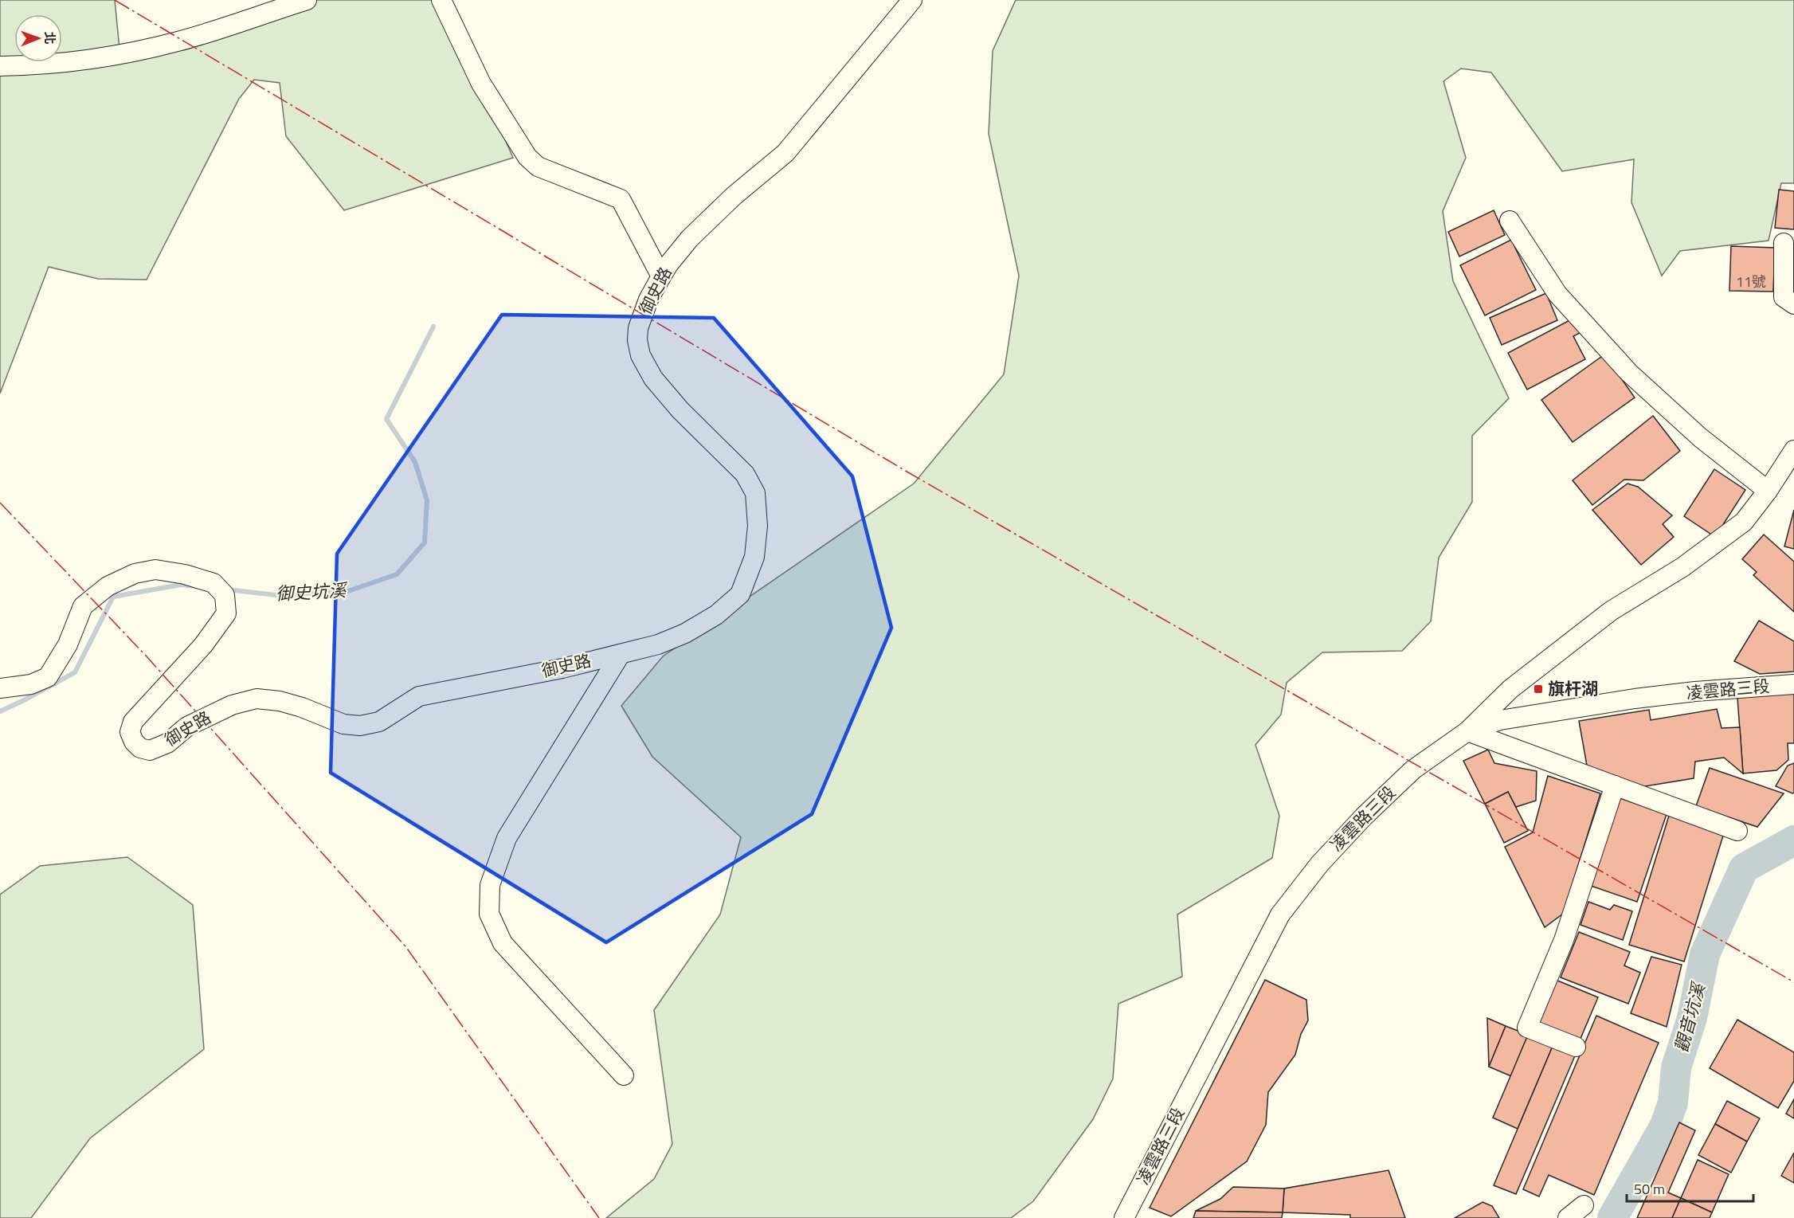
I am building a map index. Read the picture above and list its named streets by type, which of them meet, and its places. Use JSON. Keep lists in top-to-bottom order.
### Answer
{
  "streets": {
    "street": ["御史路", "凌雲路三段"]
  },
  "water": ["御史坑溪", "觀音坑溪"],
  "places": {
    "transit": ["旗杆湖"]
  },
  "house_numbers": ["11號"],
  "scale_bar": "50 m",
  "north": "right"
}
